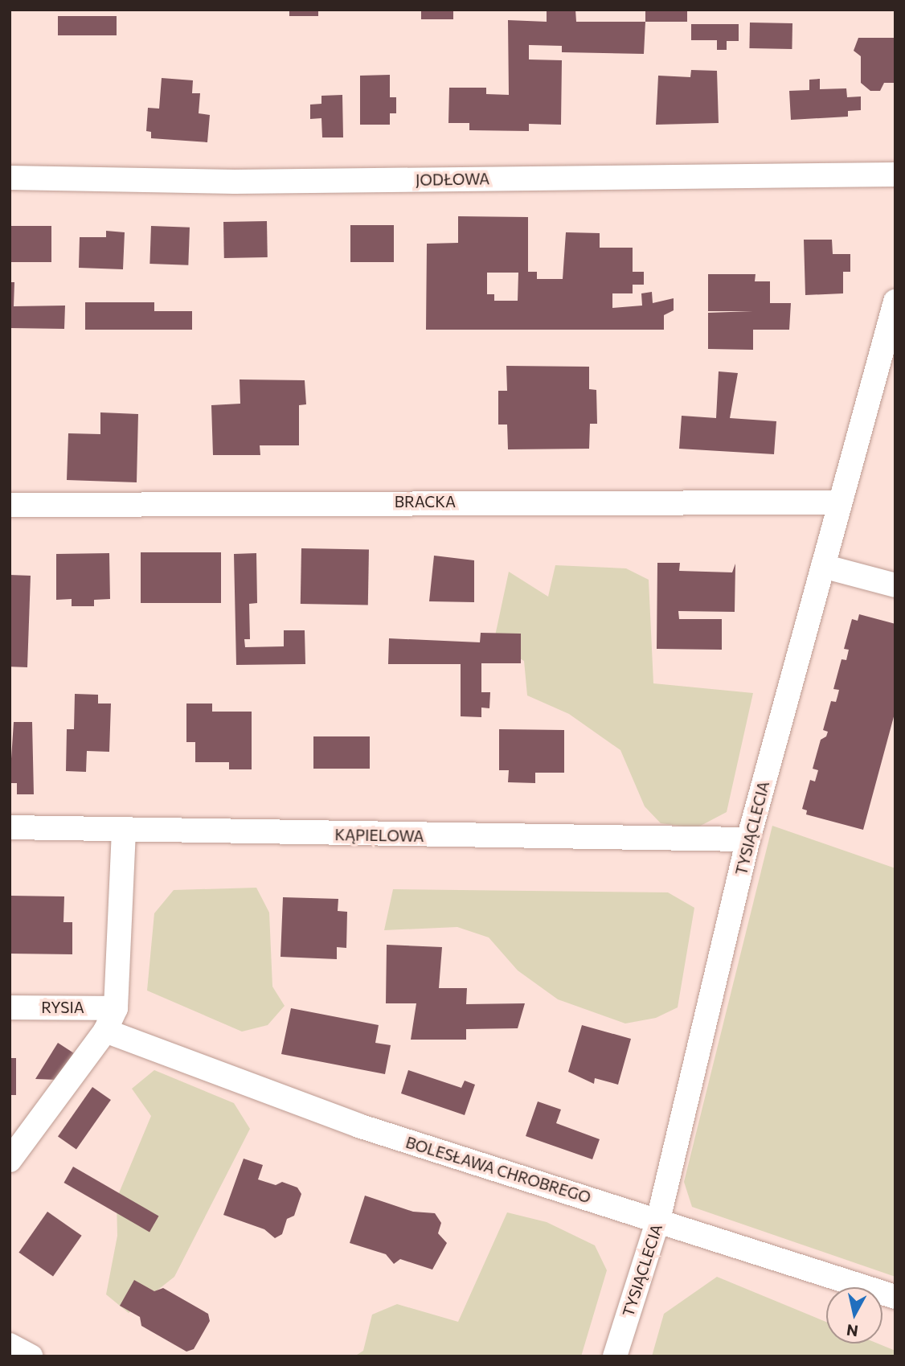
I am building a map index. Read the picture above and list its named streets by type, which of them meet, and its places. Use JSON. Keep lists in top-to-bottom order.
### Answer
{
  "streets": {
    "street": [
      "JODŁOWA",
      "BRACKA",
      "TYSIĄCLECIA",
      "KĄPIELOWA",
      "RYSIA",
      "BOLESŁAWA CHROBREGO"
    ]
  },
  "crossings": [
    ["BRACKA", "TYSIĄCLECIA"],
    ["TYSIĄCLECIA", "KĄPIELOWA"],
    ["TYSIĄCLECIA", "BOLESŁAWA CHROBREGO"]
  ],
  "north": "bottom"
}
